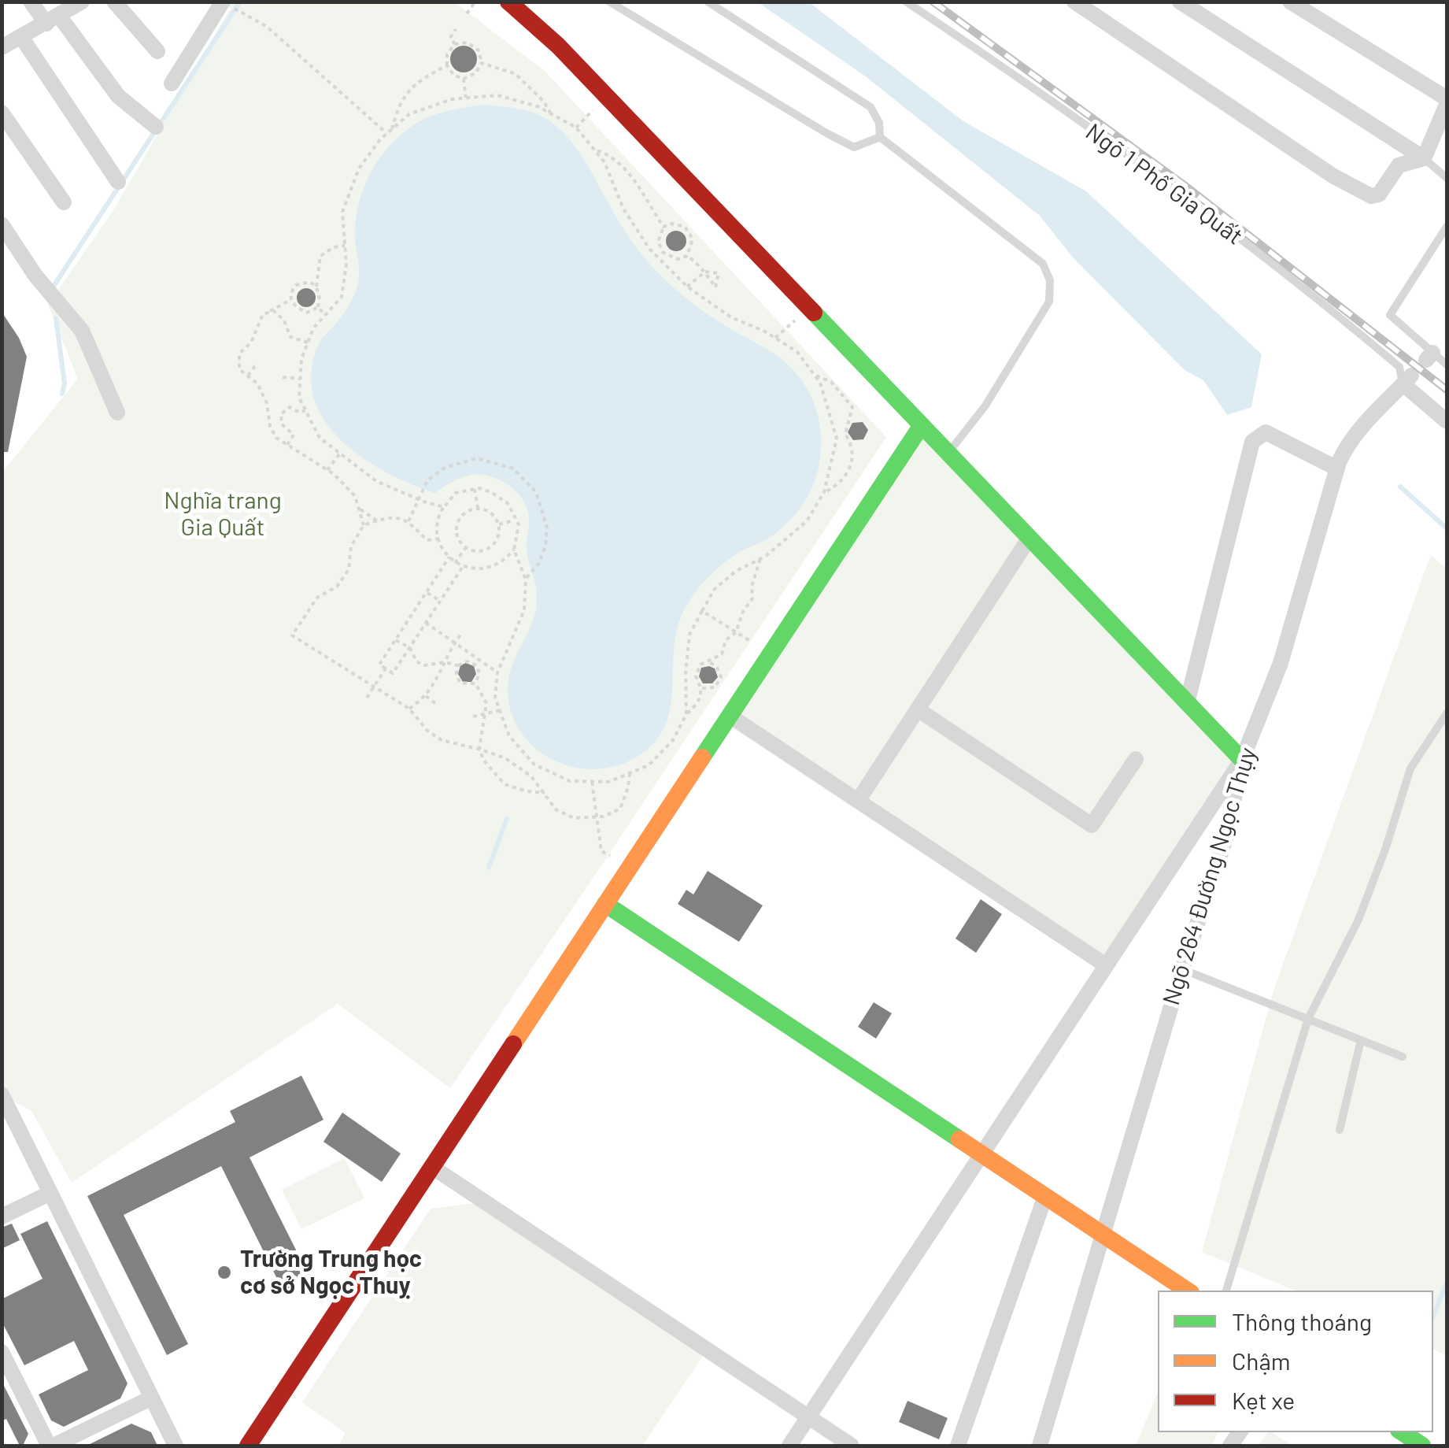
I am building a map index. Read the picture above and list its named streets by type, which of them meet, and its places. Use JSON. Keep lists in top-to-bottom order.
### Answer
{
  "streets": {
    "street": ["Ngõ 264 Đường Ngọc Thụy"],
    "lane": ["Ngõ 1 Phố Gia Quất"]
  },
  "crossings": [
    ["Ngõ 1 Phố Gia Quất", "Ngõ 264 Đường Ngọc Thụy"]
  ],
  "parks": ["Nghĩa trang Gia Quất"],
  "places": ["Trường Trung học cơ sở Ngọc Thuỵ"],
  "legend": ["Thông thoáng", "Chậm", "Kẹt xe"]
}
